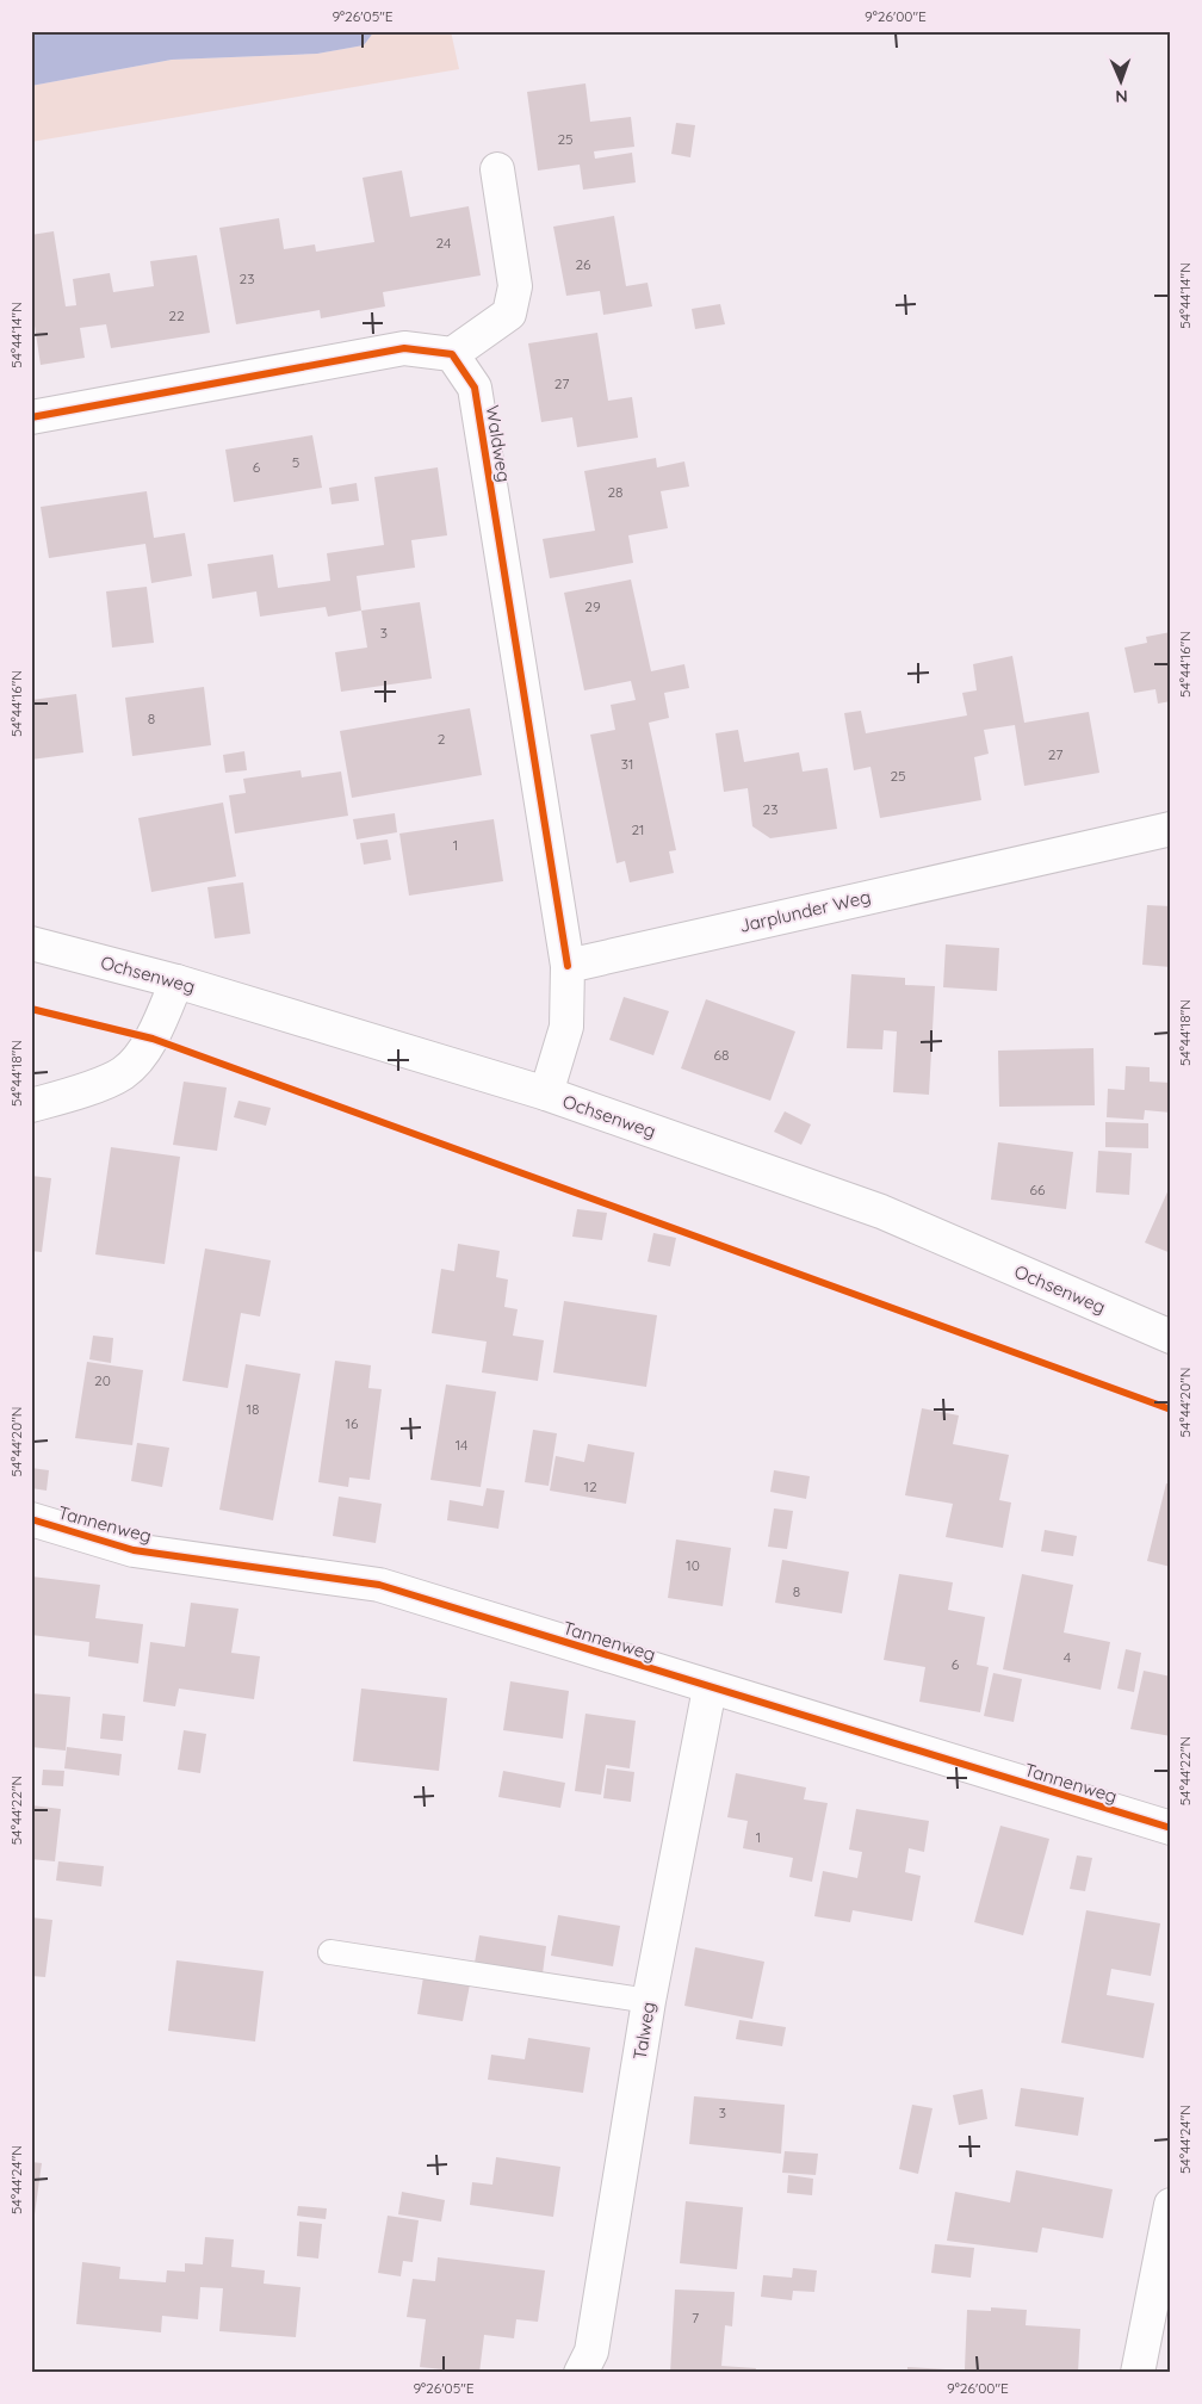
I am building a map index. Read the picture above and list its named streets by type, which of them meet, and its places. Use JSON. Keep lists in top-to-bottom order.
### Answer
{
  "streets": {
    "street": [
      "Waldweg",
      "Jarplunder Weg",
      "Ochsenweg",
      "Tannenweg",
      "Talweg"
    ]
  },
  "crossings": [
    ["Waldweg", "Jarplunder Weg"],
    ["Tannenweg", "Talweg"]
  ],
  "house_numbers": [
    "25",
    "24",
    "26",
    "23",
    "22",
    "27",
    "5",
    "6",
    "28",
    "29",
    "3",
    "8",
    "2",
    "27",
    "31",
    "25",
    "23",
    "21",
    "1",
    "68",
    "66",
    "20",
    "18",
    "16",
    "14",
    "12",
    "10",
    "8",
    "4",
    "6",
    "1",
    "3",
    "7"
  ],
  "north": "bottom",
  "coordinates": [
    "9°26'05\"E",
    "9°26'00\"E",
    "54°44'14\"N",
    "54°44'16\"N",
    "54°44'18\"N",
    "54°44'20\"N",
    "54°44'22\"N",
    "54°44'24\"N"
  ]
}
